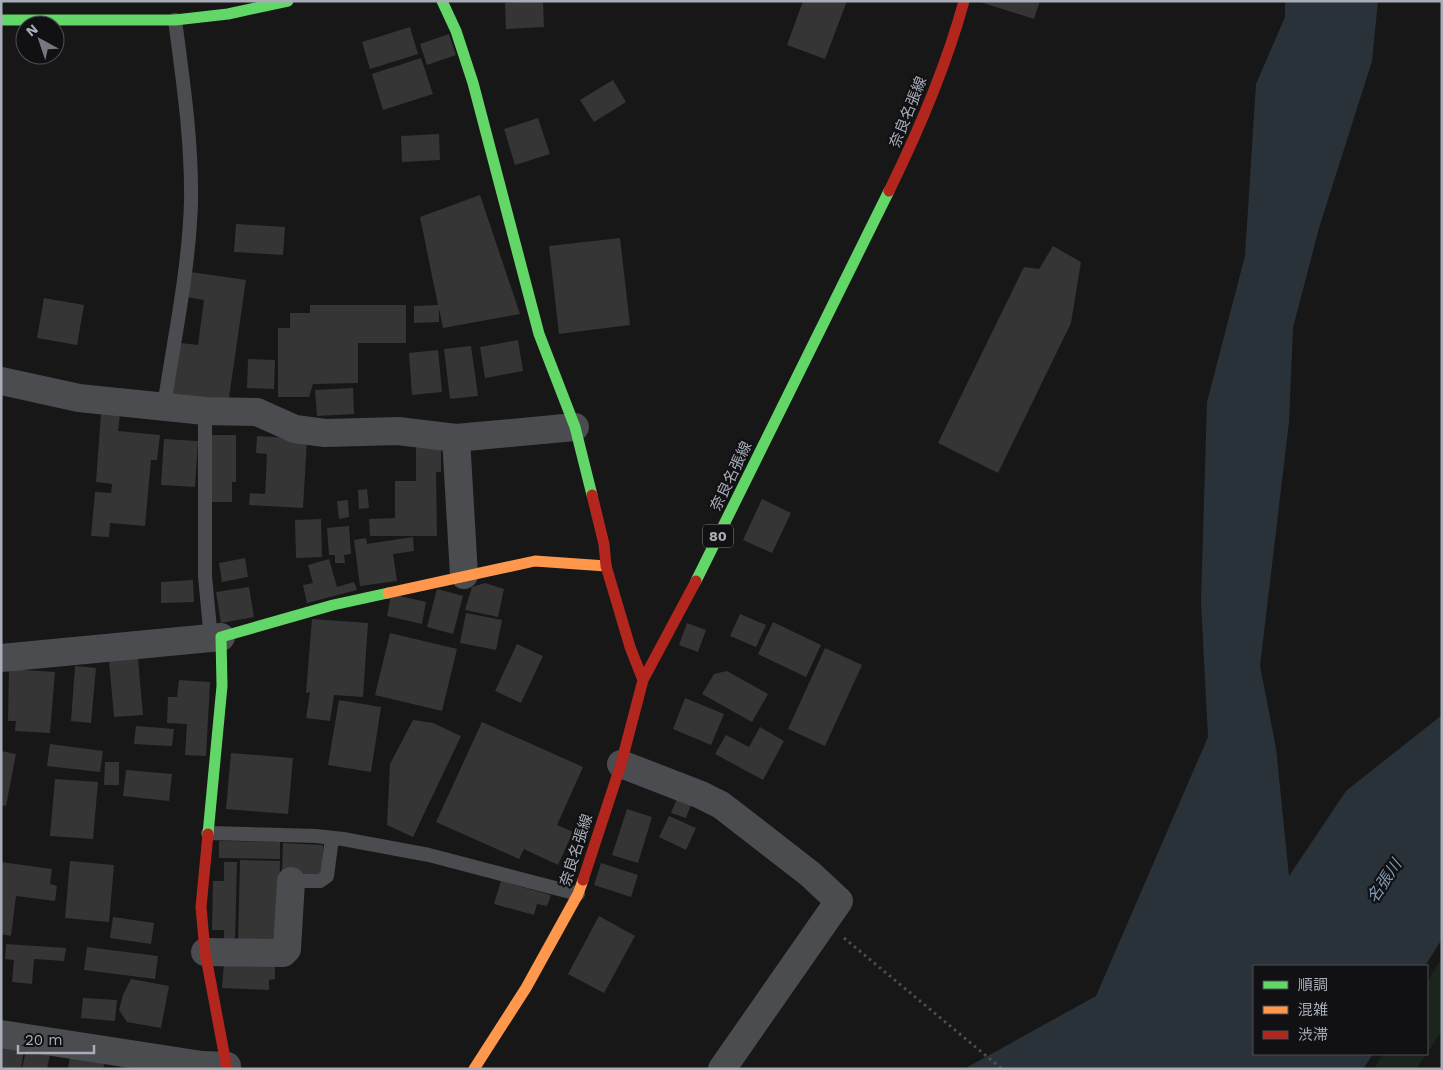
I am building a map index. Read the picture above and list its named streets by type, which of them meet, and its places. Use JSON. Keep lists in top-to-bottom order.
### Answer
{
  "streets": {
    "street": ["奈良名張線", "80"]
  },
  "water": ["名張川"],
  "legend": ["順調", "混雑", "渋滞"],
  "scale_bar": "20 m",
  "north": "top left"
}
